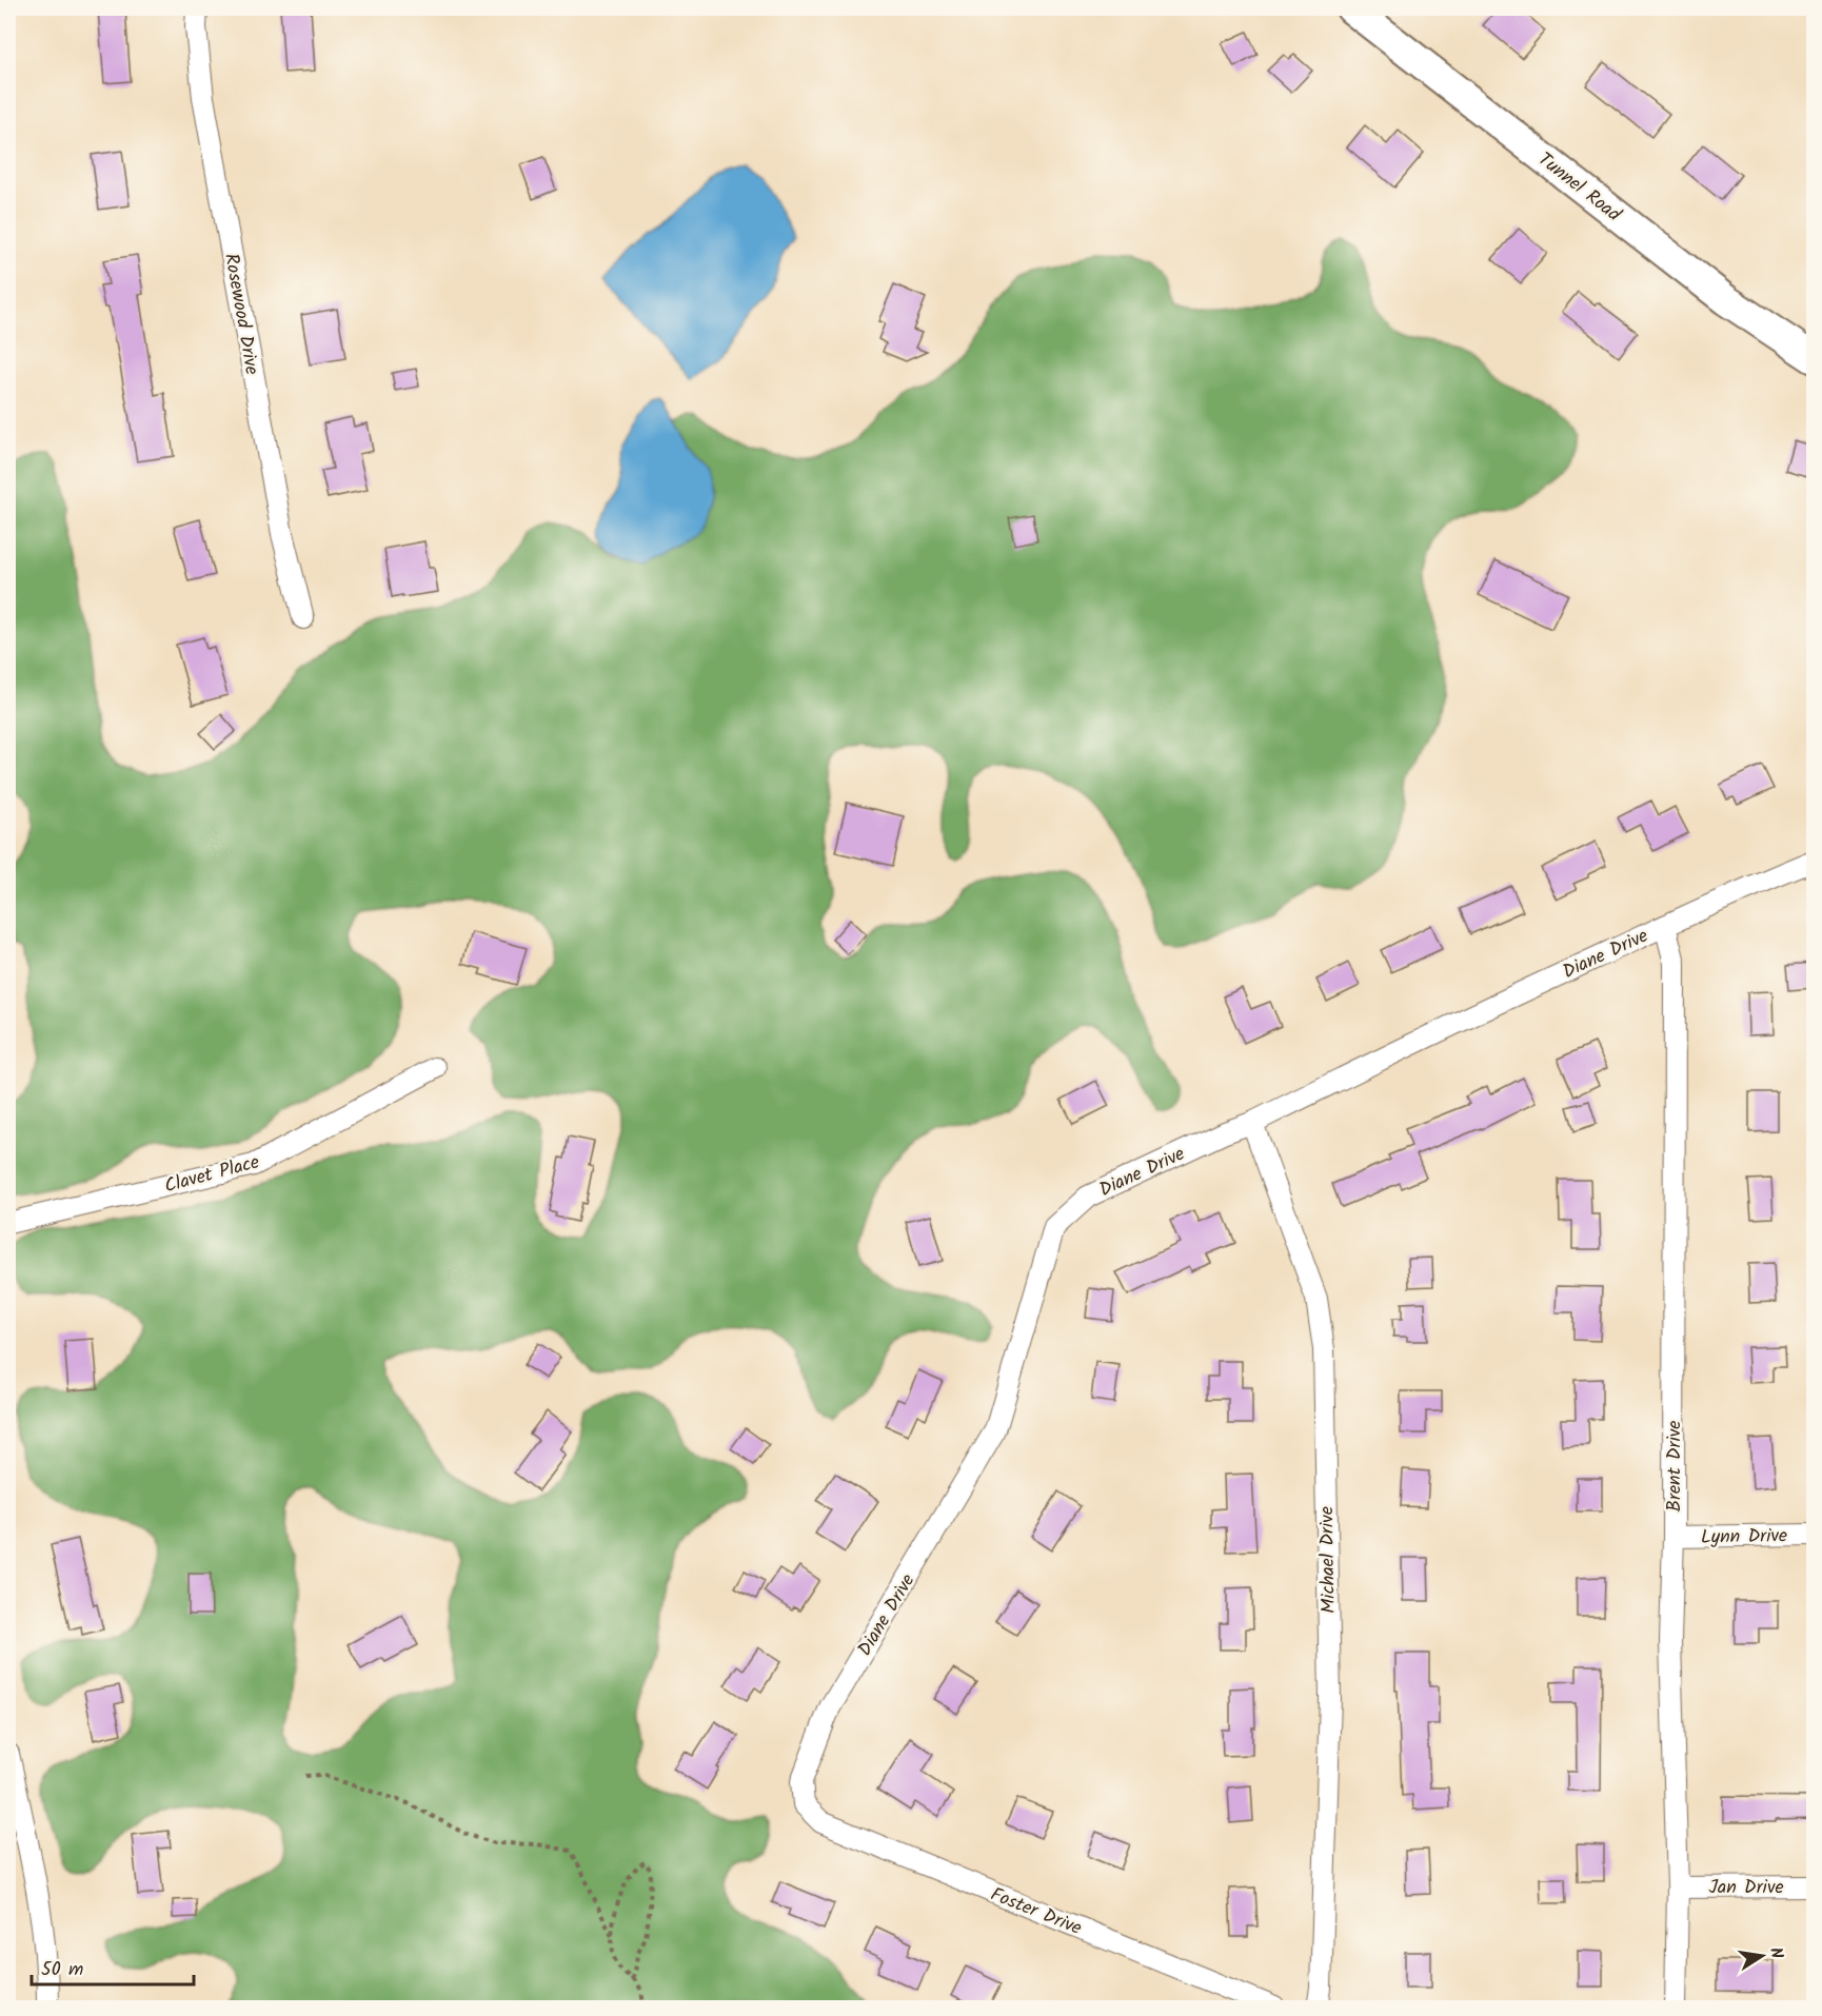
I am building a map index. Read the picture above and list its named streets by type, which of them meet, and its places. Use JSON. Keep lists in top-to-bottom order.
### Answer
{
  "streets": {
    "main road": ["Tunnel Road"],
    "street": [
      "Rosewood Drive",
      "Diane Drive",
      "Clavet Place",
      "Brent Drive",
      "Lynn Drive",
      "Michael Drive",
      "Jan Drive",
      "Foster Drive"
    ]
  },
  "crossings": [
    ["Diane Drive", "Brent Drive"],
    ["Diane Drive", "Michael Drive"],
    ["Diane Drive", "Foster Drive"],
    ["Brent Drive", "Lynn Drive"],
    ["Brent Drive", "Jan Drive"]
  ],
  "scale_bar": "50 m",
  "north": "right"
}
